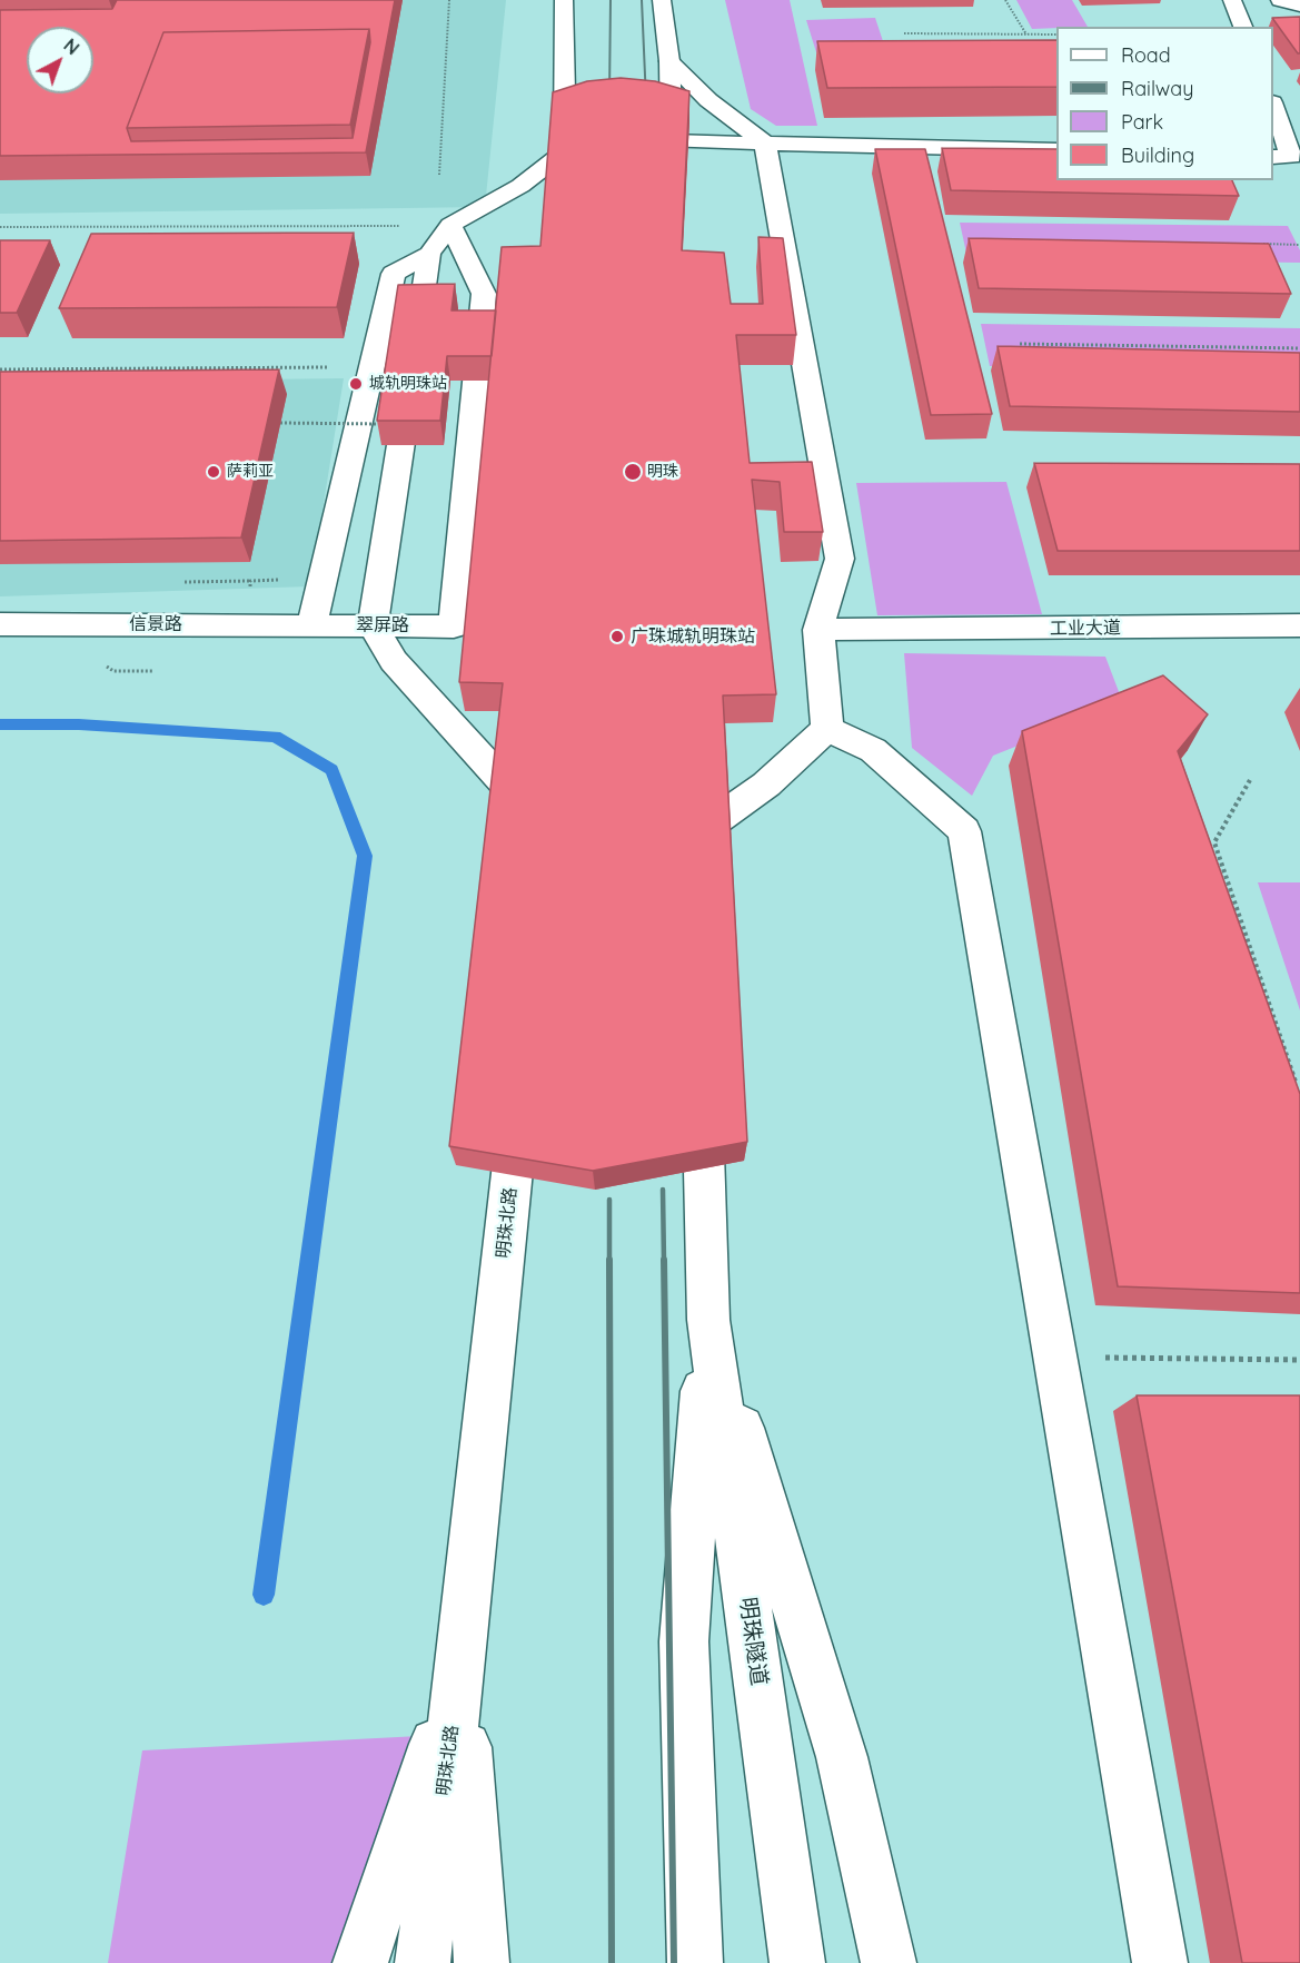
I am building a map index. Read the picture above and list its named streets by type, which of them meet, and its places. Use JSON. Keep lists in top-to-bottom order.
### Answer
{
  "streets": {
    "main road": [
      "信景路",
      "翠屏路",
      "工业大道",
      "明珠北路",
      "明珠隧道"
    ]
  },
  "crossings": [
    ["信景路", "翠屏路"]
  ],
  "places": [
    "城轨明珠站",
    "萨莉亚",
    "明珠",
    "广珠城轨明珠站"
  ],
  "legend": [
    "Road",
    "Railway",
    "Park",
    "Building"
  ],
  "north": "top right"
}
